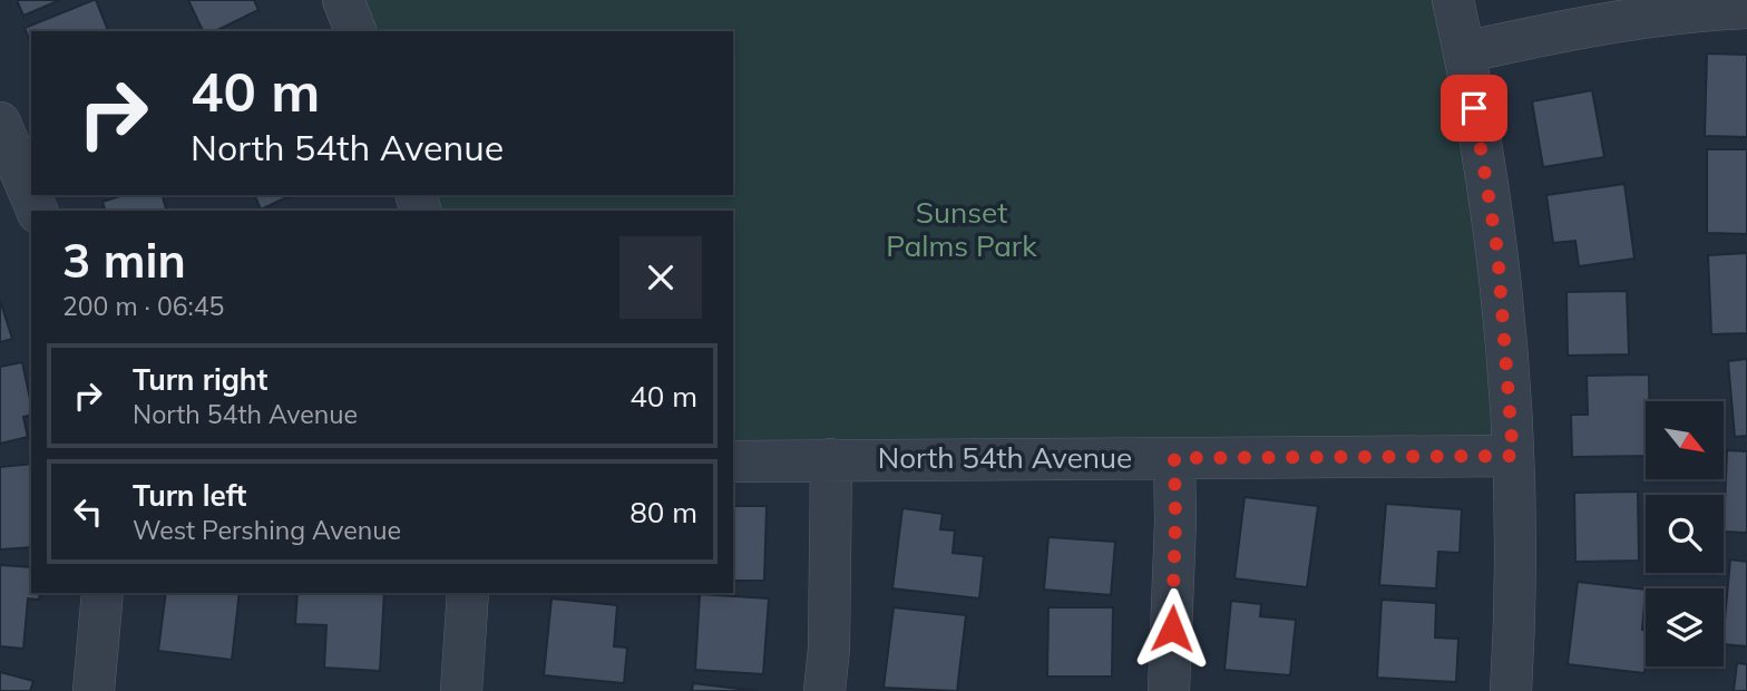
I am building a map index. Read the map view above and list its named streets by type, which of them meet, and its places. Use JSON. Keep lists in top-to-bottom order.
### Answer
{
  "streets": {
    "street": ["North 54th Avenue"]
  },
  "parks": ["Sunset Palms Park"],
  "north": "bottom right",
  "page": {
    "turn": ["40 m", "North 54th Avenue"],
    "heading": ["3 min", "200 m · 06:45"],
    "list": [
      {
        "name": "Turn right",
        "note": "North 54th Avenue",
        "value": "40 m"
      },
      {
        "name": "Turn left",
        "note": "West Pershing Avenue",
        "value": "80 m"
      }
    ]
  }
}
